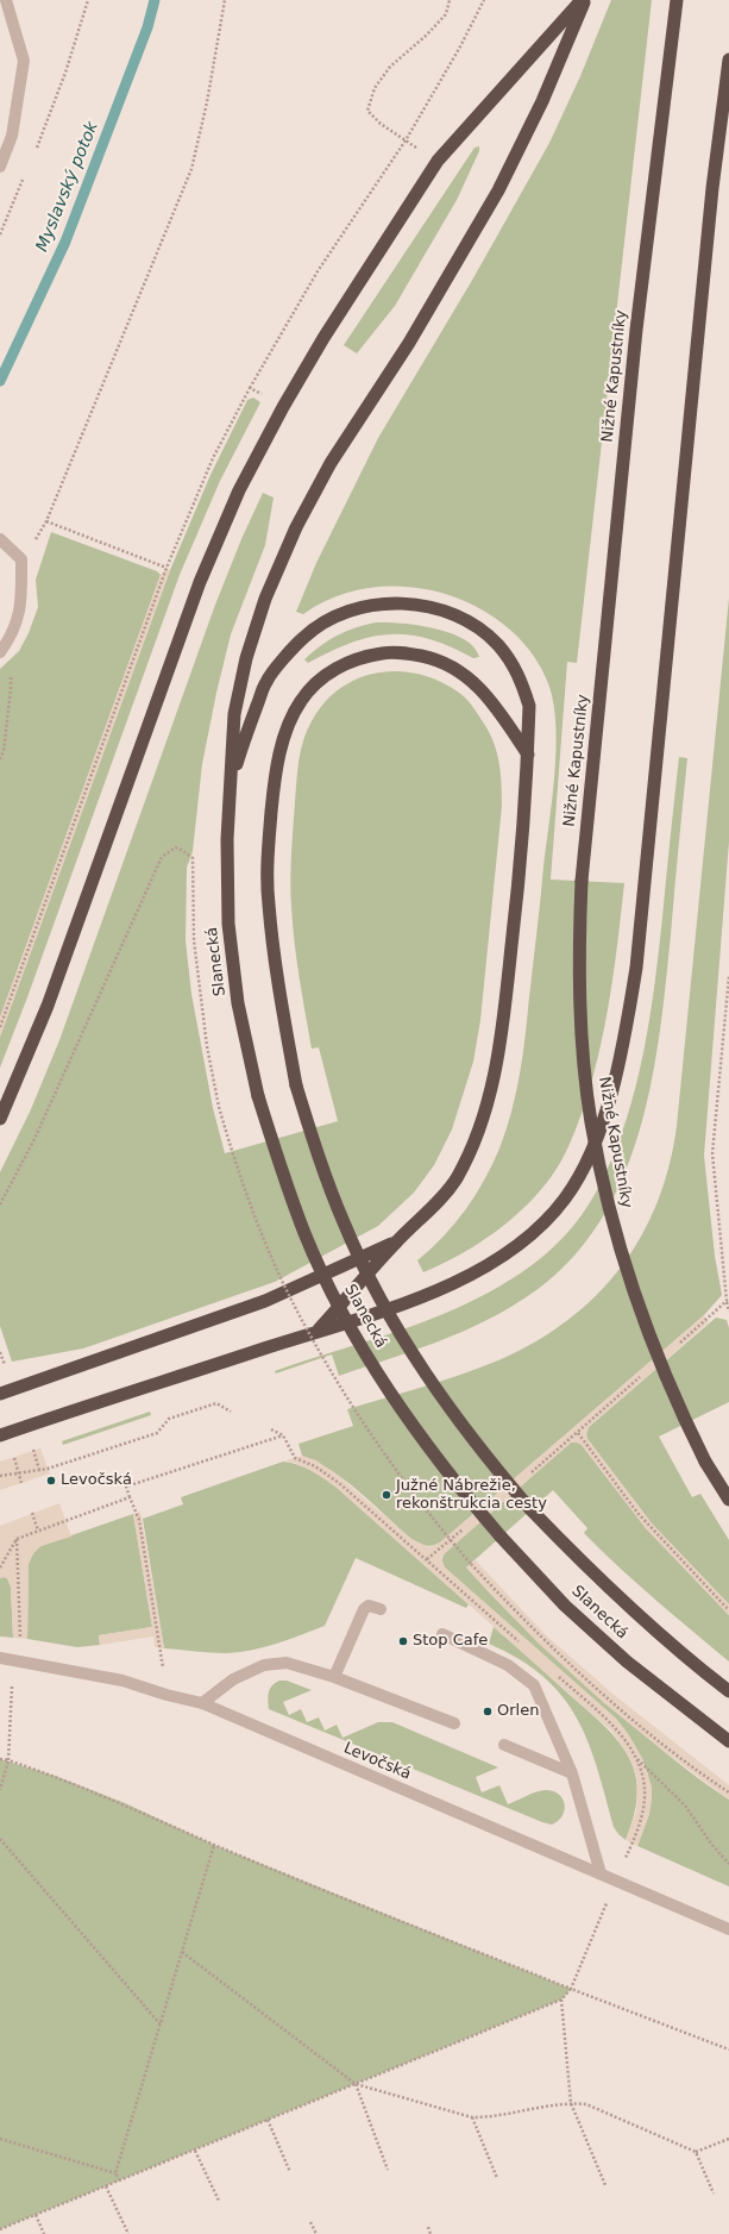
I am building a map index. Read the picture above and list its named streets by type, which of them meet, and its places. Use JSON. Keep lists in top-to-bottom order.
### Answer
{
  "streets": {
    "highway": ["Nižné Kapustníky", "Slanecká"],
    "street": ["Levočská"]
  },
  "water": ["Myslavský potok"],
  "places": [
    "Levočská",
    "Južné Nábrežie, rekonštrukcia cesty",
    "Stop Cafe",
    "Orlen"
  ]
}
